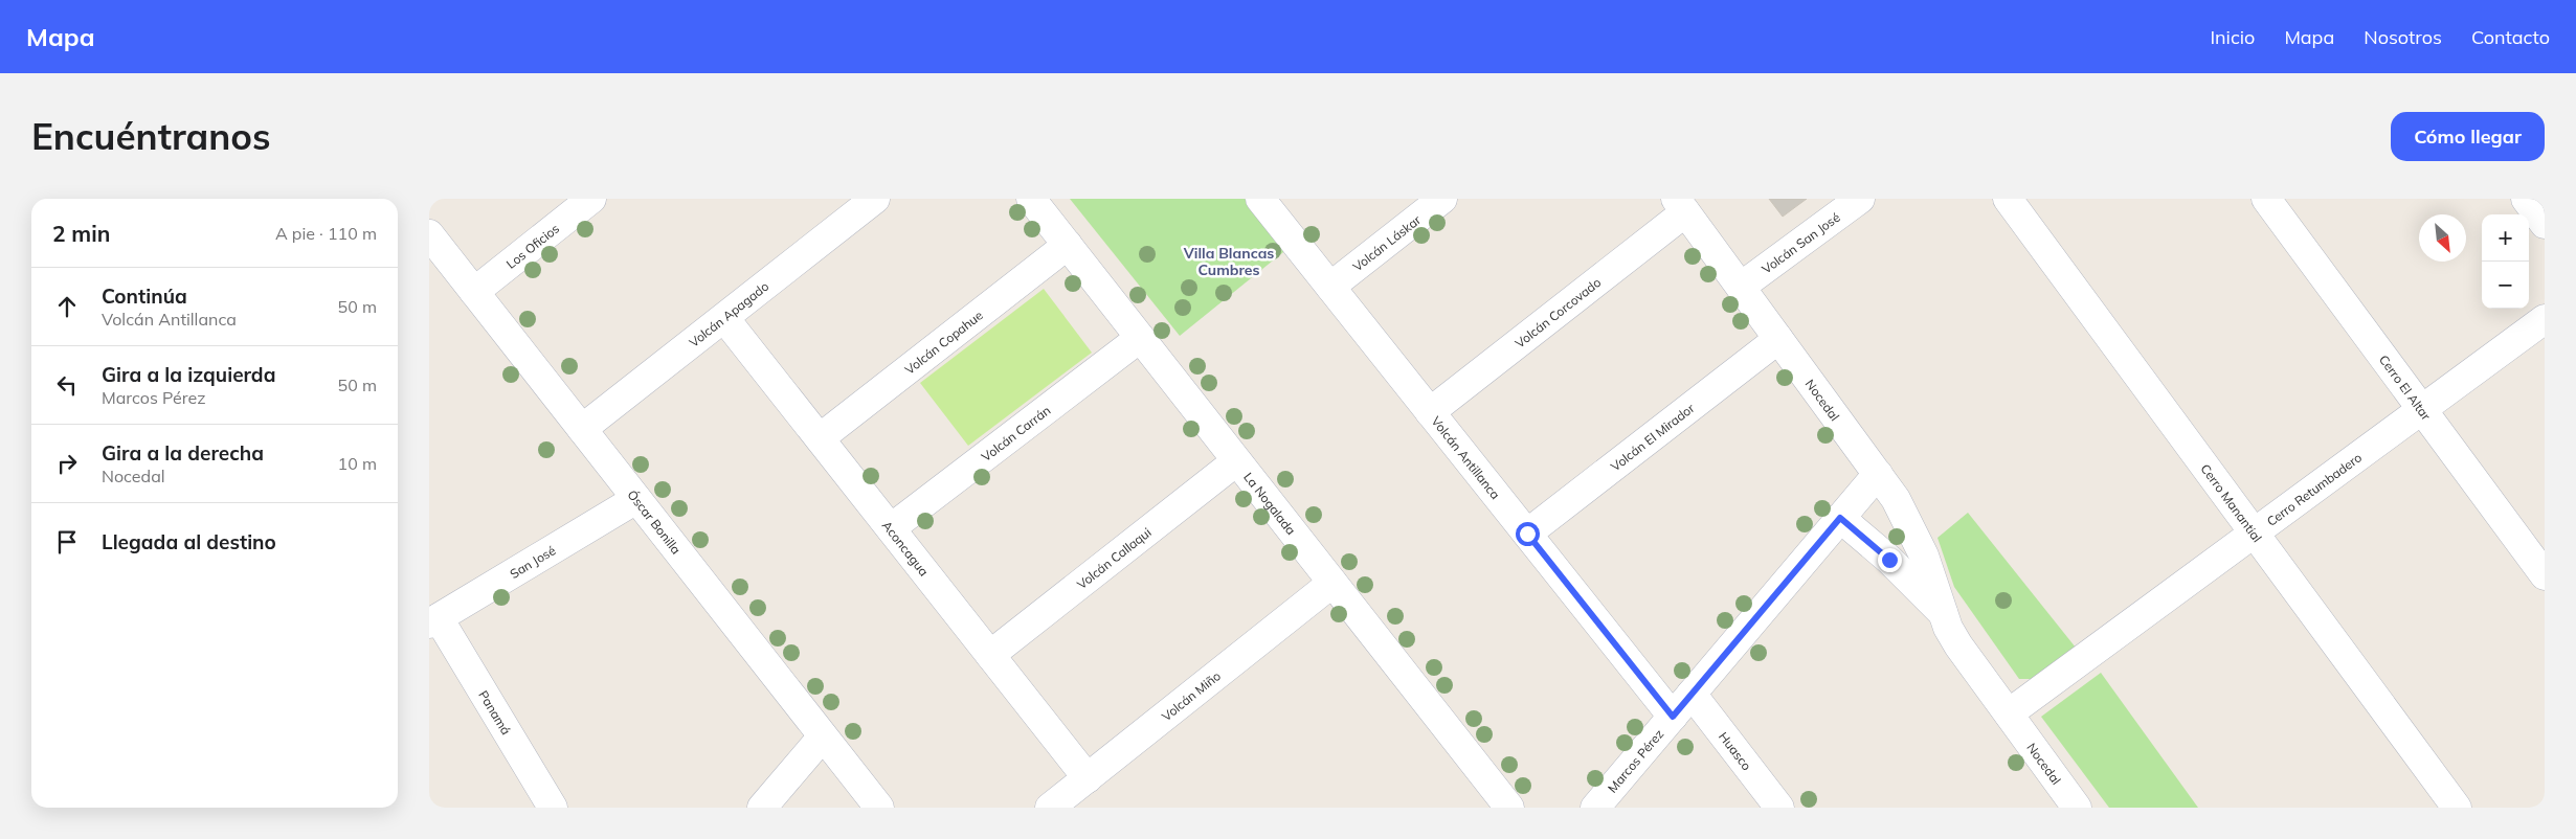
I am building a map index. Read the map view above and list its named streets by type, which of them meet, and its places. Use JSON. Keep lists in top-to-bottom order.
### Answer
{
  "streets": {
    "street": [
      "Volcán Láskar",
      "Volcán San José",
      "Los Oficios",
      "Volcán Corcovado",
      "Volcán Apagado",
      "Volcán Copahue",
      "Cerro El Altar",
      "Nocedal",
      "Volcán Carrán",
      "Volcán El Mirador",
      "Volcán Antillanca",
      "Cerro Retumbadero",
      "La Nogalada",
      "Cerro Manantial",
      "Óscar Bonilla",
      "Aconcagua",
      "Volcán Callaqui",
      "San José",
      "Volcán Miño",
      "Panamá",
      "Huasco",
      "Marcos Pérez"
    ]
  },
  "crossings": [
    ["Volcán Láskar", "Volcán Antillanca"],
    ["Volcán San José", "Nocedal"],
    ["Los Oficios", "Óscar Bonilla"],
    ["Volcán Corcovado", "Nocedal"],
    ["Volcán Corcovado", "Volcán Antillanca"],
    ["Volcán Apagado", "Óscar Bonilla"],
    ["Volcán Apagado", "Aconcagua"],
    ["Volcán Copahue", "La Nogalada"],
    ["Volcán Copahue", "Aconcagua"],
    ["Cerro El Altar", "Cerro Retumbadero"],
    ["Nocedal", "Volcán El Mirador"],
    ["Nocedal", "Cerro Retumbadero"],
    ["Nocedal", "Marcos Pérez"],
    ["Volcán Carrán", "La Nogalada"],
    ["Volcán Carrán", "Aconcagua"],
    ["Volcán El Mirador", "Volcán Antillanca"],
    ["Volcán Antillanca", "Marcos Pérez"],
    ["Cerro Retumbadero", "Cerro Manantial"],
    ["La Nogalada", "Volcán Callaqui"],
    ["La Nogalada", "Volcán Miño"],
    ["Óscar Bonilla", "San José"],
    ["Aconcagua", "Volcán Callaqui"],
    ["Aconcagua", "Volcán Miño"],
    ["San José", "Panamá"],
    ["Huasco", "Marcos Pérez"]
  ],
  "districts": ["Villa Blancas Cumbres"],
  "north": "bottom right",
  "page": {
    "header": "Mapa",
    "nav": [
      "Inicio",
      "Mapa",
      "Nosotros",
      "Contacto"
    ],
    "buttons": "Cómo llegar",
    "title": "Encuéntranos",
    "heading": ["2 min", "A pie · 110 m"],
    "map_buttons": ["+", "−"],
    "list": [
      ["Continúa", "Volcán Antillanca", "50 m"],
      ["Gira a la izquierda", "Marcos Pérez", "50 m"],
      ["Gira a la derecha", "Nocedal", "10 m"],
      "Llegada al destino"
    ]
  }
}
